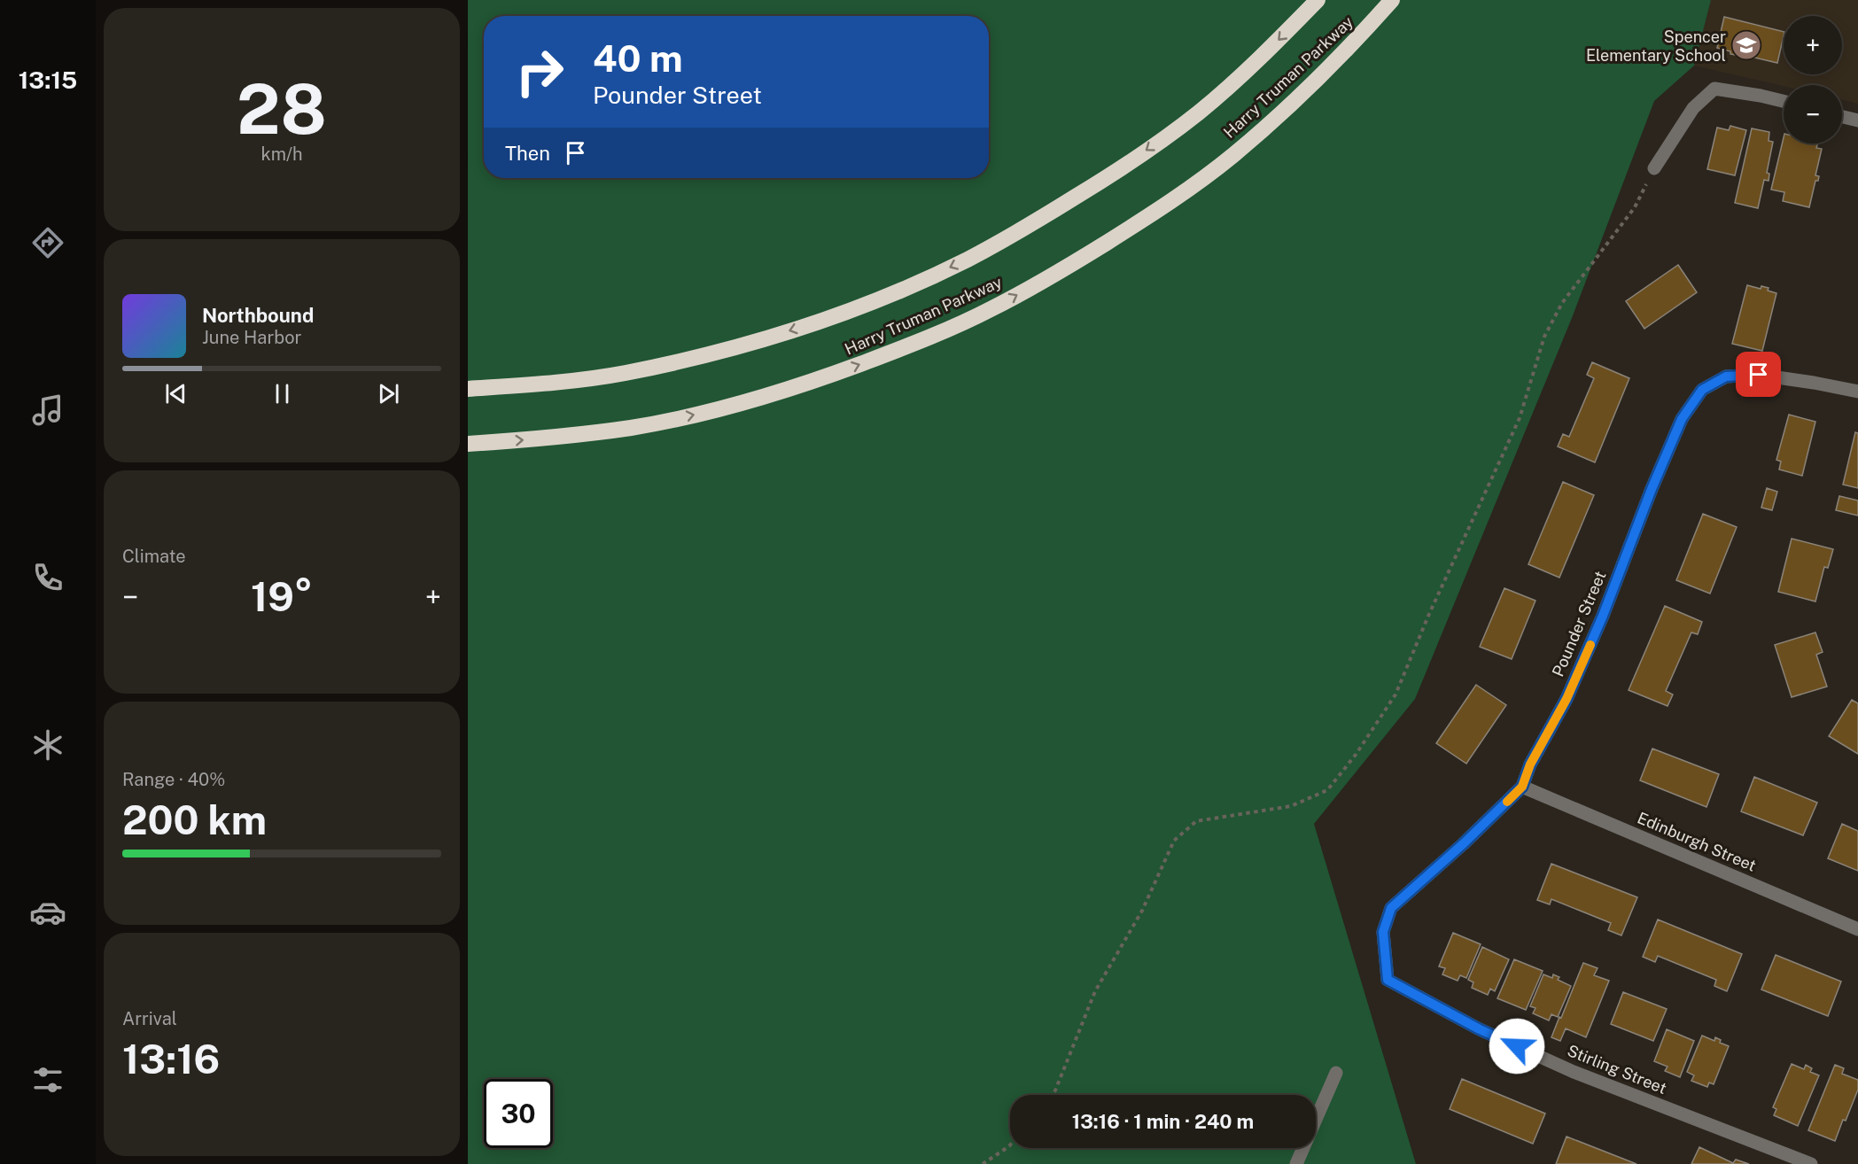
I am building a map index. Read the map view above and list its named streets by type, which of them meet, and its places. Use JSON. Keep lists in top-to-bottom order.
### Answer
{
  "streets": {
    "highway": ["Harry Truman Parkway"],
    "street": ["Pounder Street", "Edinburgh Street", "Stirling Street"]
  },
  "crossings": [
    ["Pounder Street", "Edinburgh Street"],
    ["Pounder Street", "Stirling Street"]
  ],
  "places": {
    "school or university": ["Spencer Elementary School"]
  },
  "page": {
    "tabs": "13:15",
    "tile": [
      ["28", "km/h"],
      "Climate",
      ["Range · 40%", "200 km"],
      ["Arrival", "13:16"]
    ],
    "map_buttons": ["+", "−"],
    "turn": ["40 m", "Pounder Street"],
    "then": "Then",
    "song": ["Northbound", "June Harbor"],
    "heat": ["−", "19°", "+"],
    "limit": "30",
    "trip": "13:16 · 1 min · 240 m"
  }
}
